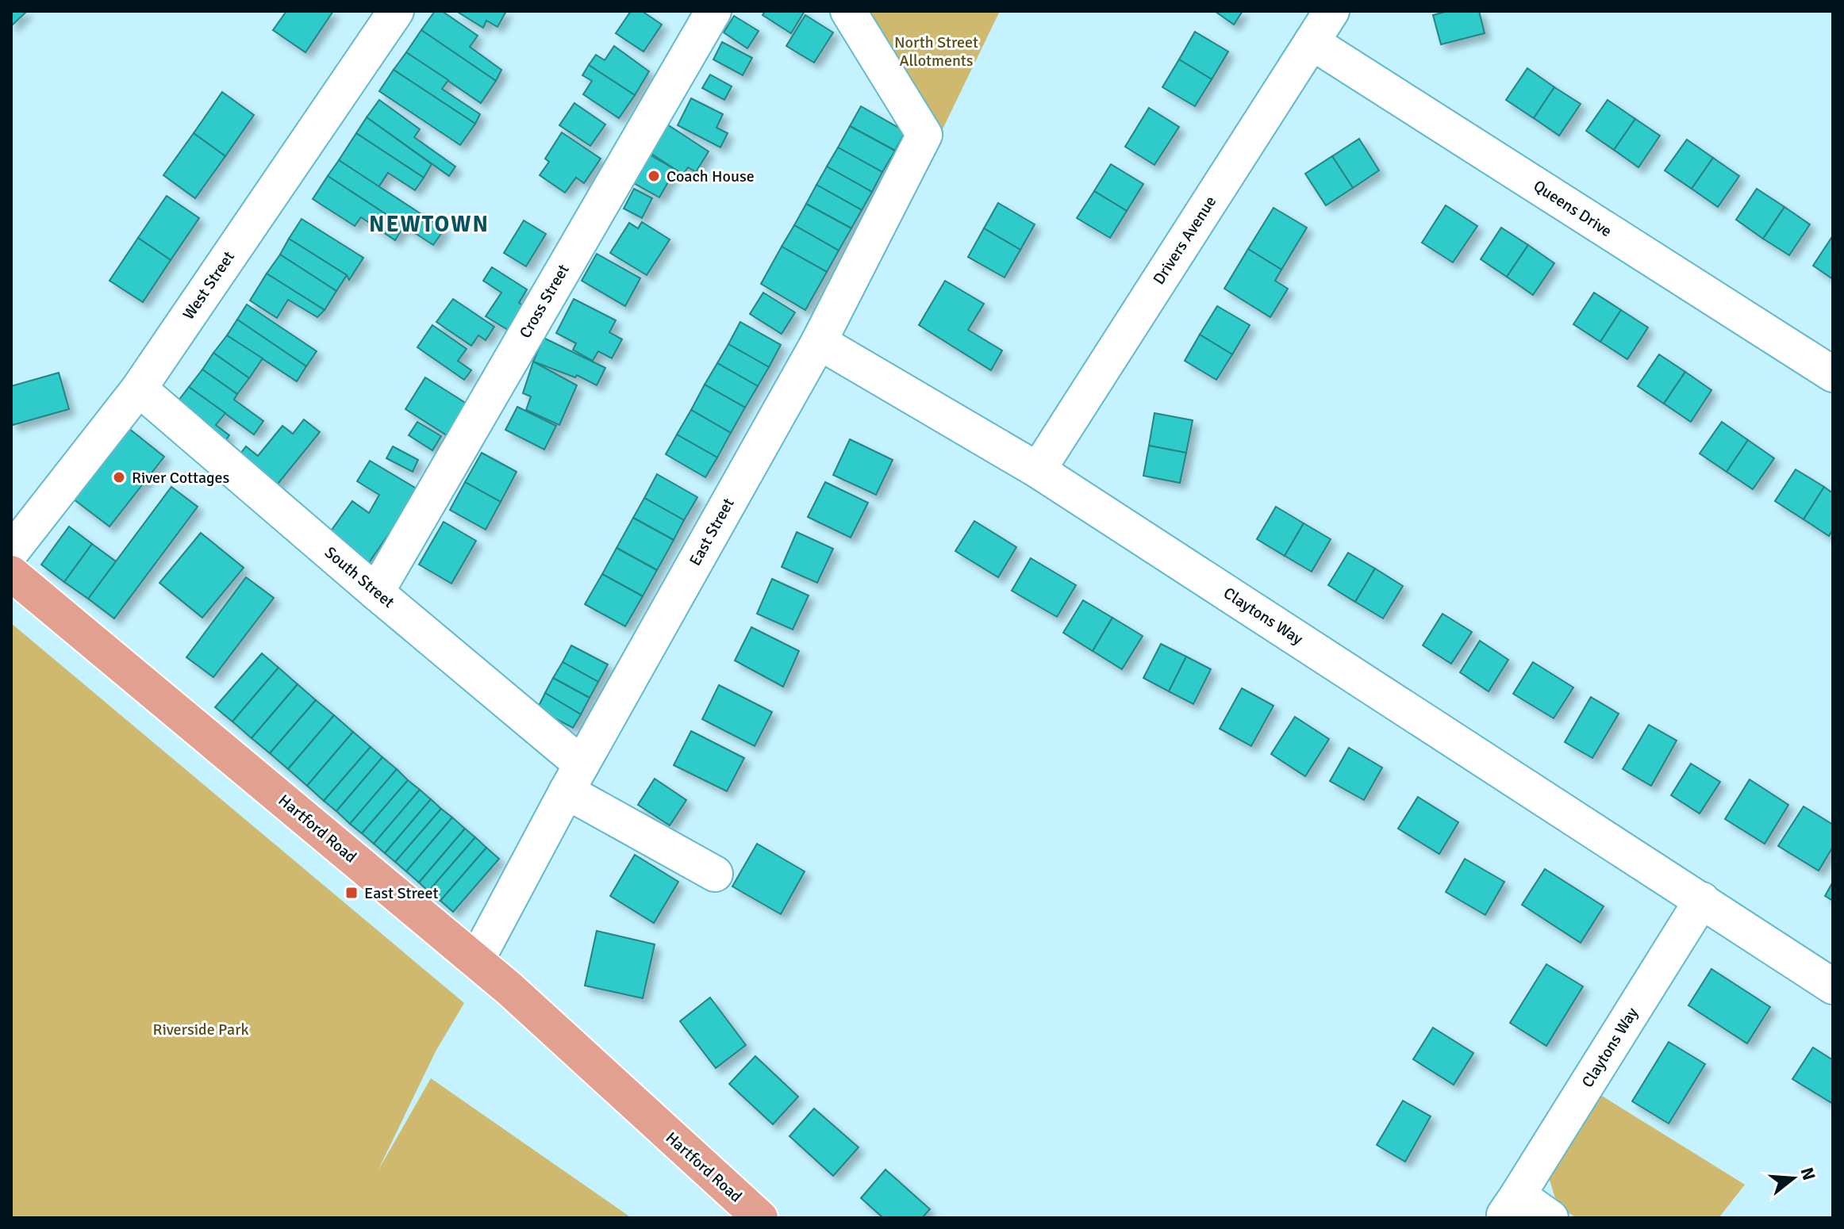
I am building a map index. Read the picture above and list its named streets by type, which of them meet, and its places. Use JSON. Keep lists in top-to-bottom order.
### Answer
{
  "streets": {
    "main road": ["Hartford Road"],
    "street": [
      "Queens Drive",
      "Drivers Avenue",
      "West Street",
      "Cross Street",
      "East Street",
      "South Street",
      "Claytons Way"
    ]
  },
  "crossings": [
    ["Queens Drive", "Drivers Avenue"],
    ["Drivers Avenue", "Claytons Way"],
    ["West Street", "South Street"],
    ["Cross Street", "South Street"],
    ["East Street", "South Street"],
    ["East Street", "Claytons Way"],
    ["East Street", "Hartford Road"]
  ],
  "districts": ["NEWTOWN"],
  "parks": ["North Street Allotments", "Riverside Park"],
  "places": {
    "other": ["Coach House", "River Cottages"],
    "transit": ["East Street"]
  },
  "north": "right"
}
